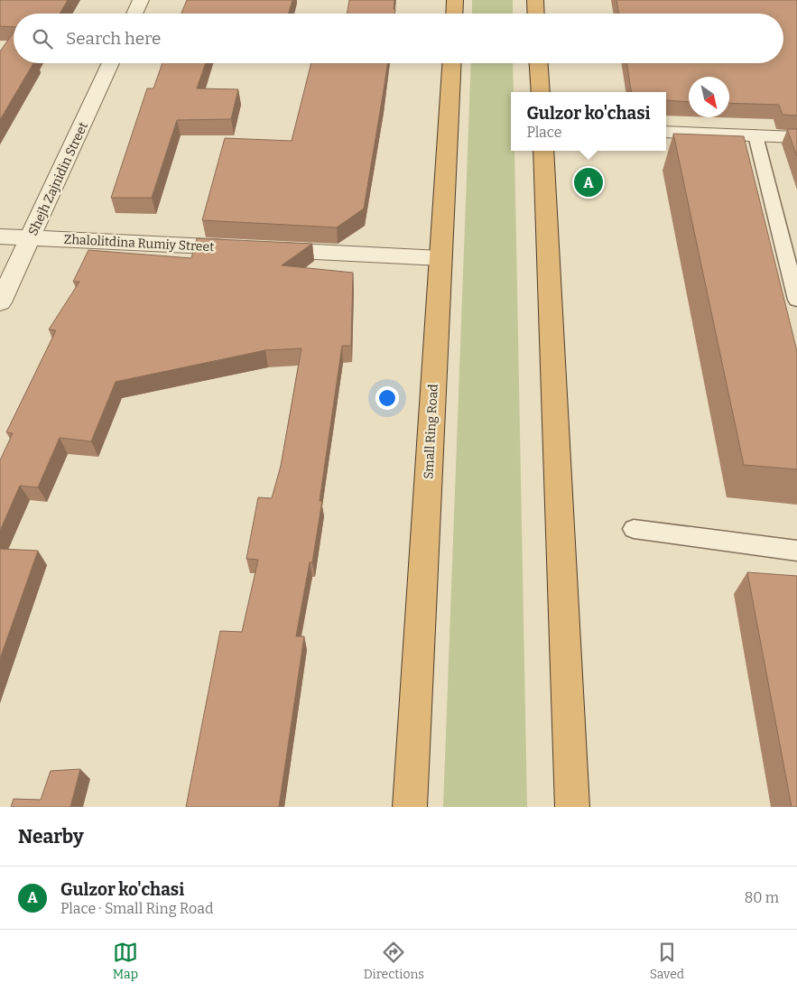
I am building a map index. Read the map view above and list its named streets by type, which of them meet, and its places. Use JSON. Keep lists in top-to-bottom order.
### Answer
{
  "streets": {
    "highway": ["Small Ring Road"],
    "street": ["Shejh Zajnidin Street", "Zhalolitdina Rumiy Street"]
  },
  "crossings": [
    ["Shejh Zajnidin Street", "Zhalolitdina Rumiy Street"],
    ["Zhalolitdina Rumiy Street", "Small Ring Road"]
  ],
  "north": "bottom right",
  "page": {
    "search": "Search here",
    "popup": ["Gulzor ko'chasi", "Place"],
    "pins": "A",
    "heading": "Nearby",
    "list": [
      {
        "mark": "A",
        "name": "Gulzor ko'chasi",
        "note": "Place · Small Ring Road",
        "value": "80 m"
      }
    ],
    "nav": ["Map", "Directions", "Saved"]
  }
}
